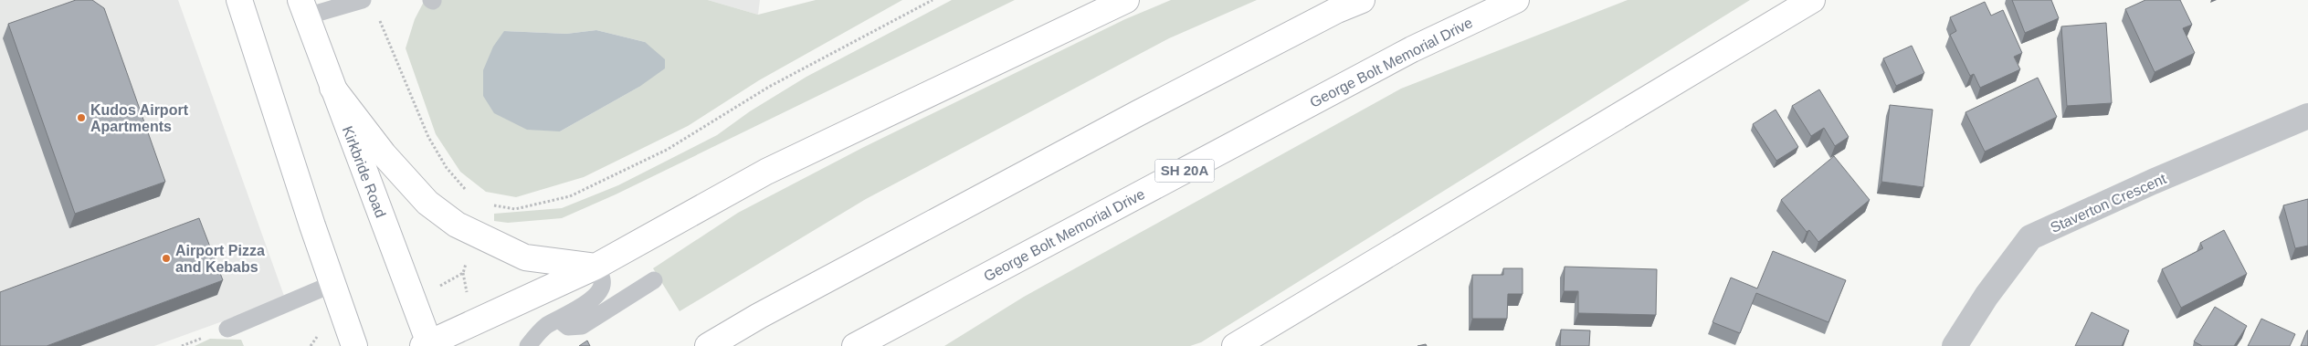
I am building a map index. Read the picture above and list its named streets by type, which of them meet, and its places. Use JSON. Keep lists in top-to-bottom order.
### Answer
{
  "streets": {
    "main road": ["George Bolt Memorial Drive", "SH 20A", "Kirkbride Road"],
    "street": ["Staverton Crescent"]
  },
  "places": ["Kudos Airport Apartments", "Airport Pizza and Kebabs"]
}
